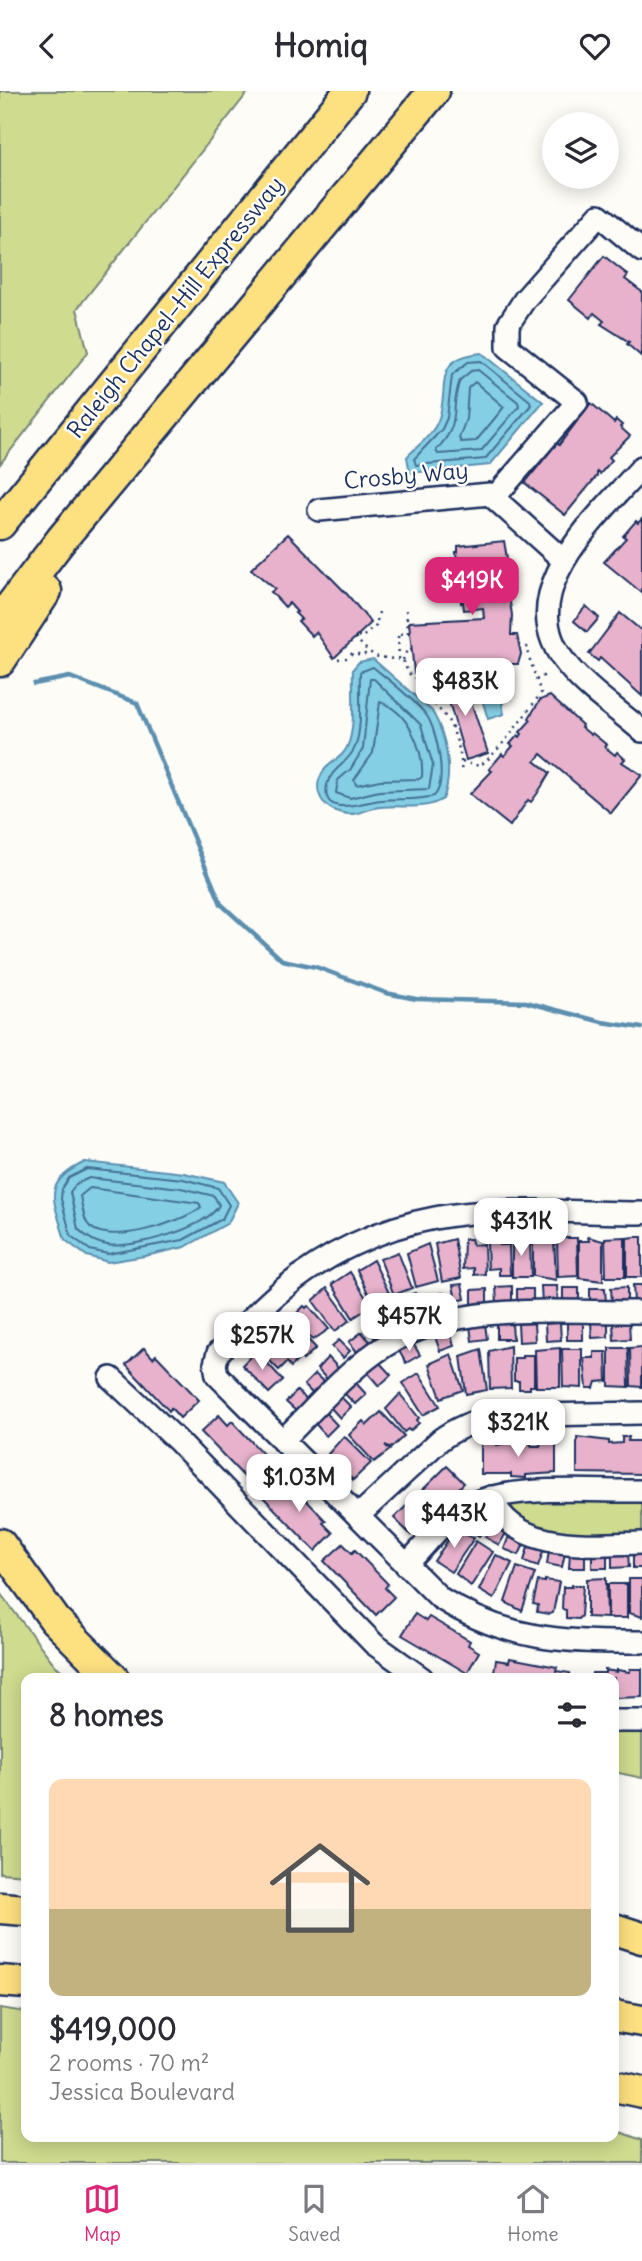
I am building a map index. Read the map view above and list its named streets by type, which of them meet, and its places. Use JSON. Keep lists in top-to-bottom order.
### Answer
{
  "streets": {
    "highway": ["Raleigh Chapel–Hill Expressway"],
    "street": ["Crosby Way"]
  },
  "page": {
    "header": "Homiq",
    "price": [
      "$419K",
      "$483K",
      "$431K",
      "$457K",
      "$257K",
      "$321K",
      "$1.03M",
      "$443K"
    ],
    "heading": "8 homes",
    "list": [
      {
        "name": "$419,000",
        "note": "2 rooms · 70 m² · Jessica Boulevard"
      }
    ],
    "tabs": ["Map", "Saved", "Home"]
  }
}
